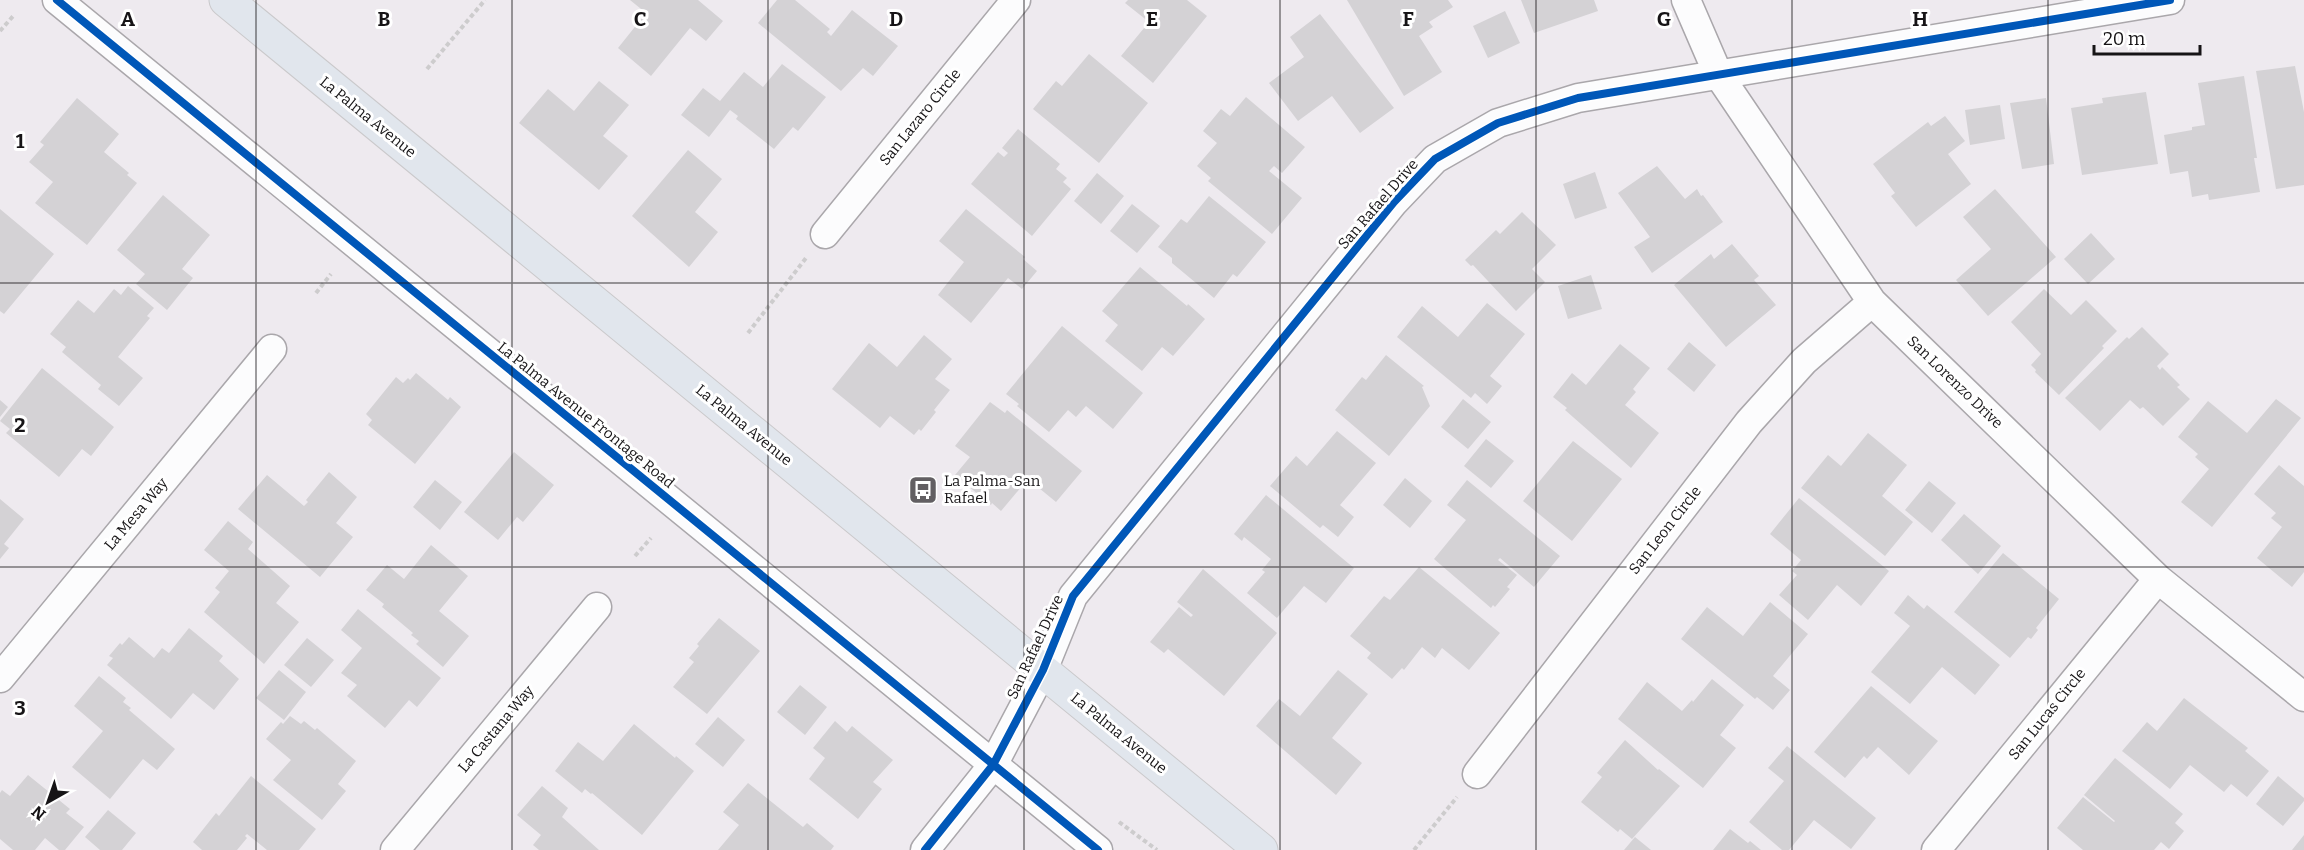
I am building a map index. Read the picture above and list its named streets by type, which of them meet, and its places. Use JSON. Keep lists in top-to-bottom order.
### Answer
{
  "streets": {
    "main road": ["La Palma Avenue"],
    "street": [
      "San Lazaro Circle",
      "San Rafael Drive",
      "San Lorenzo Drive",
      "La Palma Avenue Frontage Road",
      "La Mesa Way",
      "San Leon Circle",
      "San Lucas Circle",
      "La Castana Way"
    ]
  },
  "crossings": [
    ["La Palma Avenue", "San Rafael Drive"],
    ["San Rafael Drive", "San Lorenzo Drive"],
    ["San Rafael Drive", "La Palma Avenue Frontage Road"],
    ["San Lorenzo Drive", "San Leon Circle"],
    ["San Lorenzo Drive", "San Lucas Circle"]
  ],
  "places": {
    "bus stop": ["La Palma-San Rafael"]
  },
  "scale_bar": "20 m",
  "north": "bottom left",
  "grid": {
    "columns": [
      "A",
      "B",
      "C",
      "D",
      "E",
      "F",
      "G",
      "H"
    ],
    "rows": ["1", "2", "3"]
  }
}
